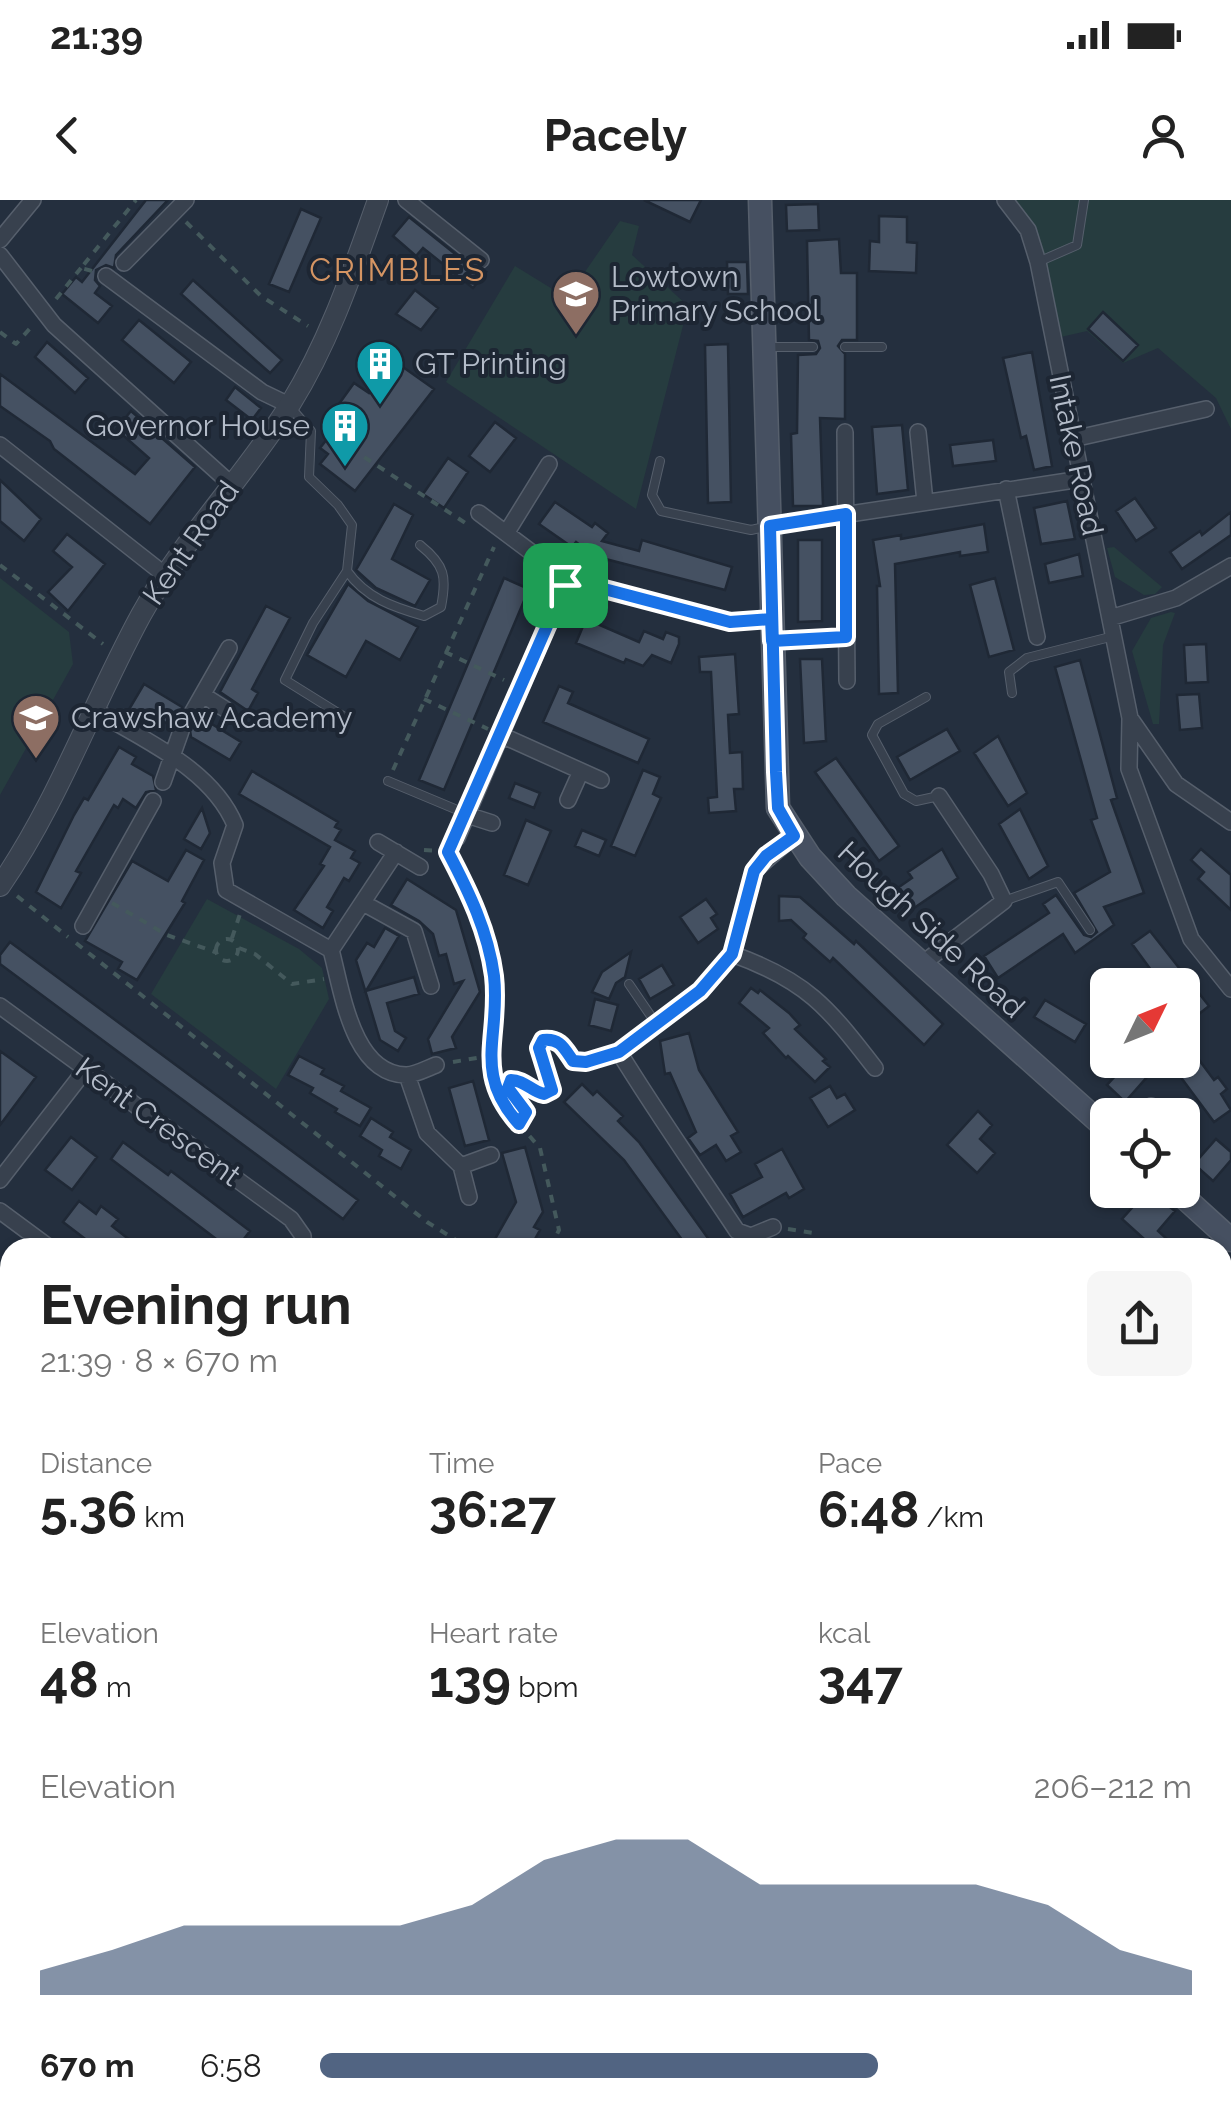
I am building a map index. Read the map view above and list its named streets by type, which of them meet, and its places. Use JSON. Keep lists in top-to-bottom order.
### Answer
{
  "streets": {
    "main road": ["Hough Side Road"],
    "street": ["Intake Road", "Kent Road", "Kent Crescent"]
  },
  "districts": ["CRIMBLES"],
  "places": {
    "school or university": ["Lowtown Primary School", "Crawshaw Academy"],
    "building": ["GT Printing", "Governor House"]
  },
  "north": "top right",
  "page": {
    "status": "21:39",
    "header": "Pacely",
    "heading": ["Evening run", "21:39 · 8 × 670 m"],
    "stats": [
      ["Distance", "5.36 km"],
      ["Time", "36:27"],
      ["Pace", "6:48 /km"],
      ["Elevation", "48 m"],
      ["Heart rate", "139 bpm"],
      ["kcal", "347"]
    ],
    "chart": ["Elevation", "206–212 m"],
    "list": [
      {
        "name": "670 m",
        "note": "6:58"
      }
    ]
  }
}
